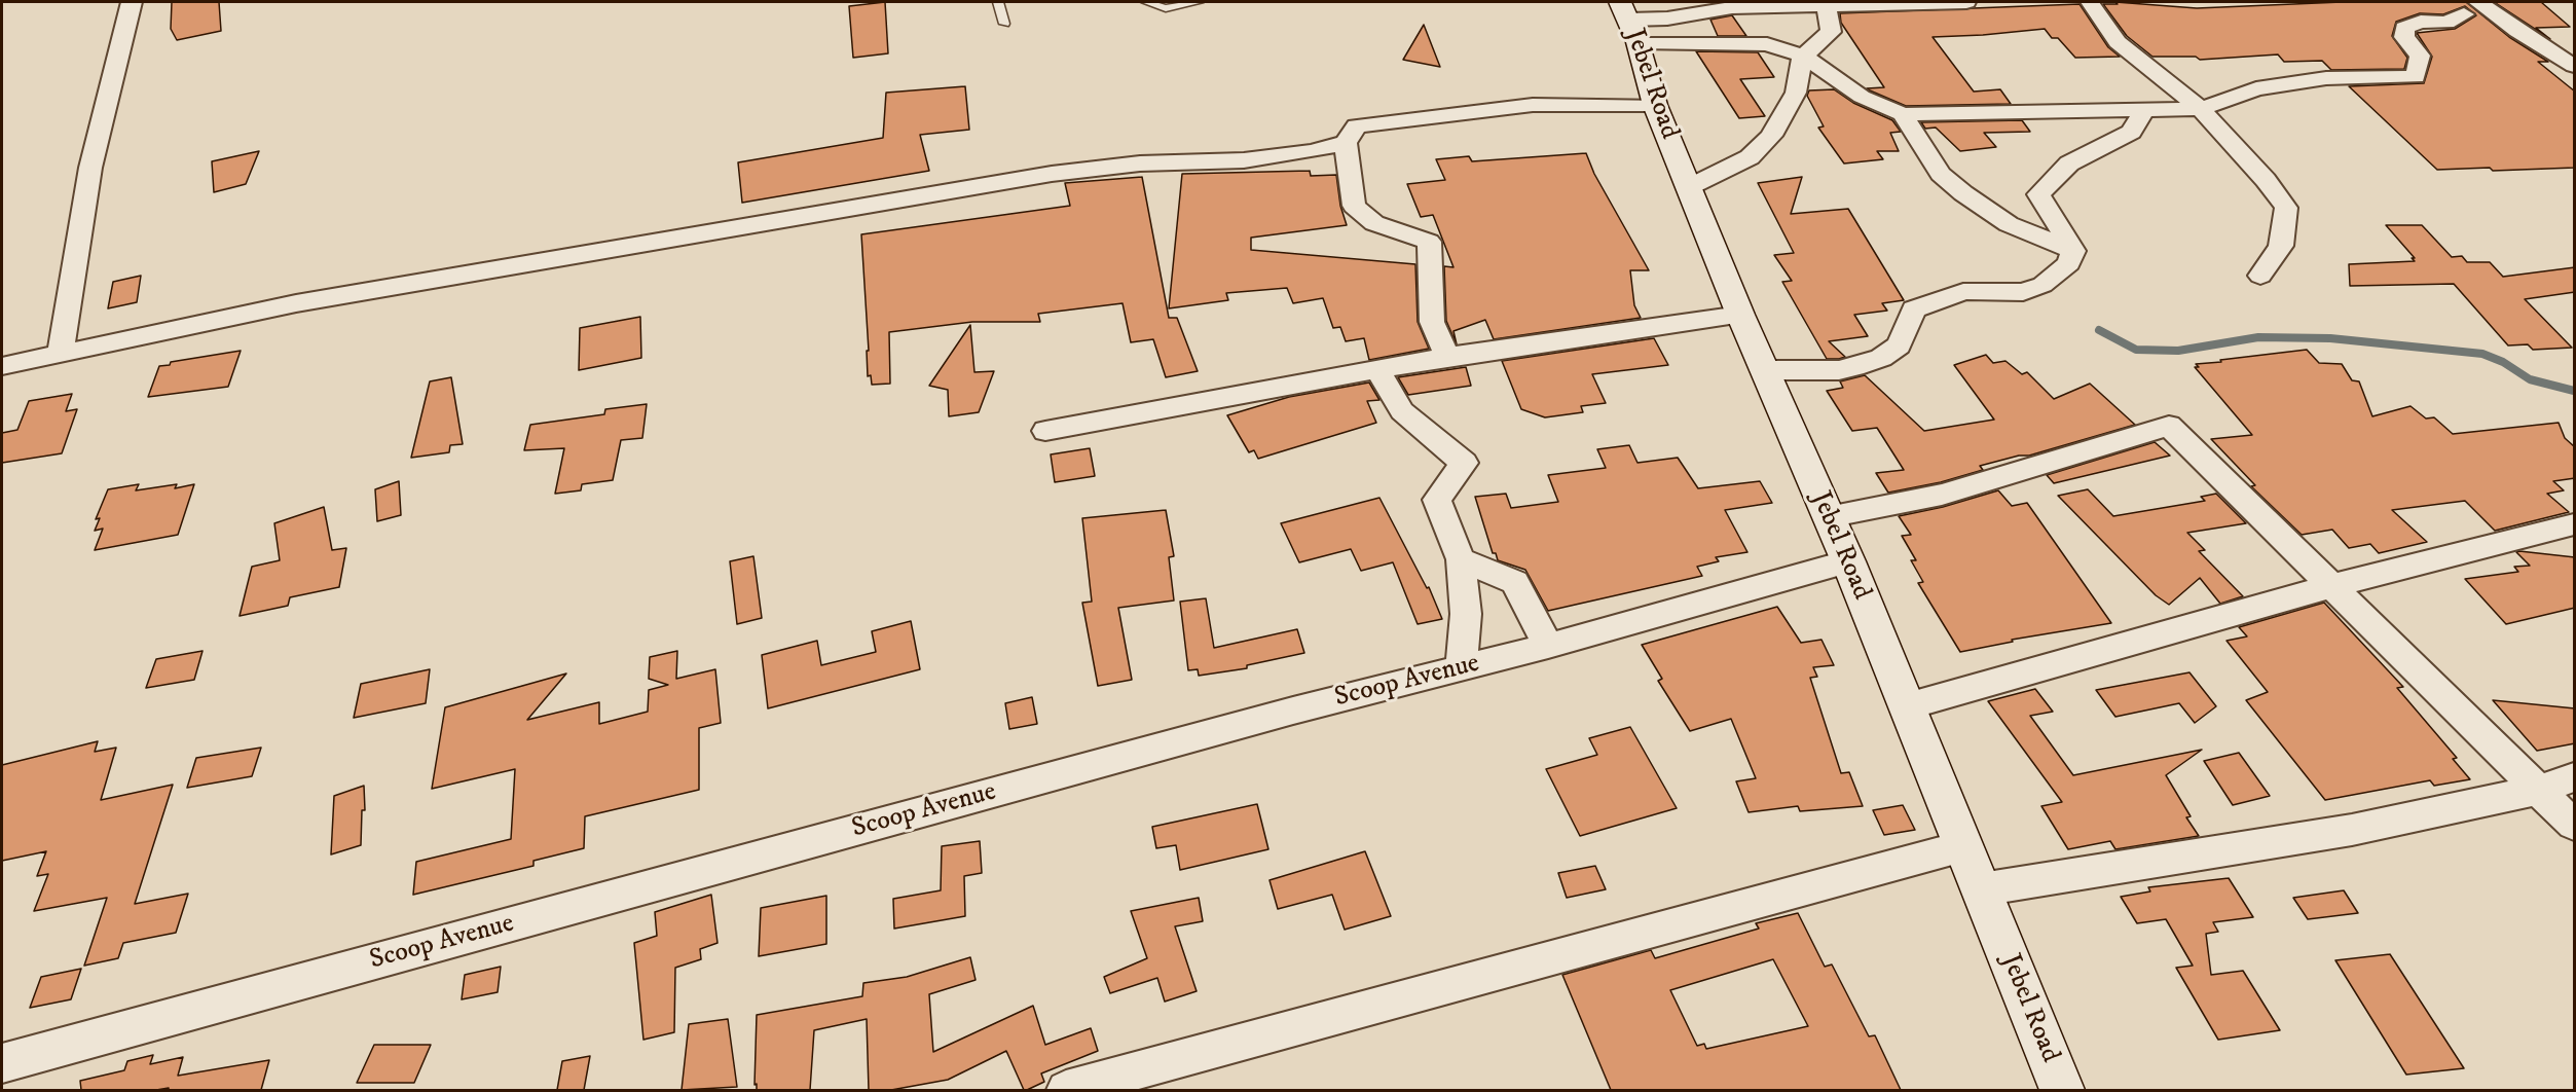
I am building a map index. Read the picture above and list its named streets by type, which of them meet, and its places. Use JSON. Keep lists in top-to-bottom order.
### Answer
{
  "streets": {
    "main road": ["Jebel Road"],
    "street": ["Scoop Avenue"]
  },
  "crossings": [
    ["Jebel Road", "Scoop Avenue"]
  ]
}
